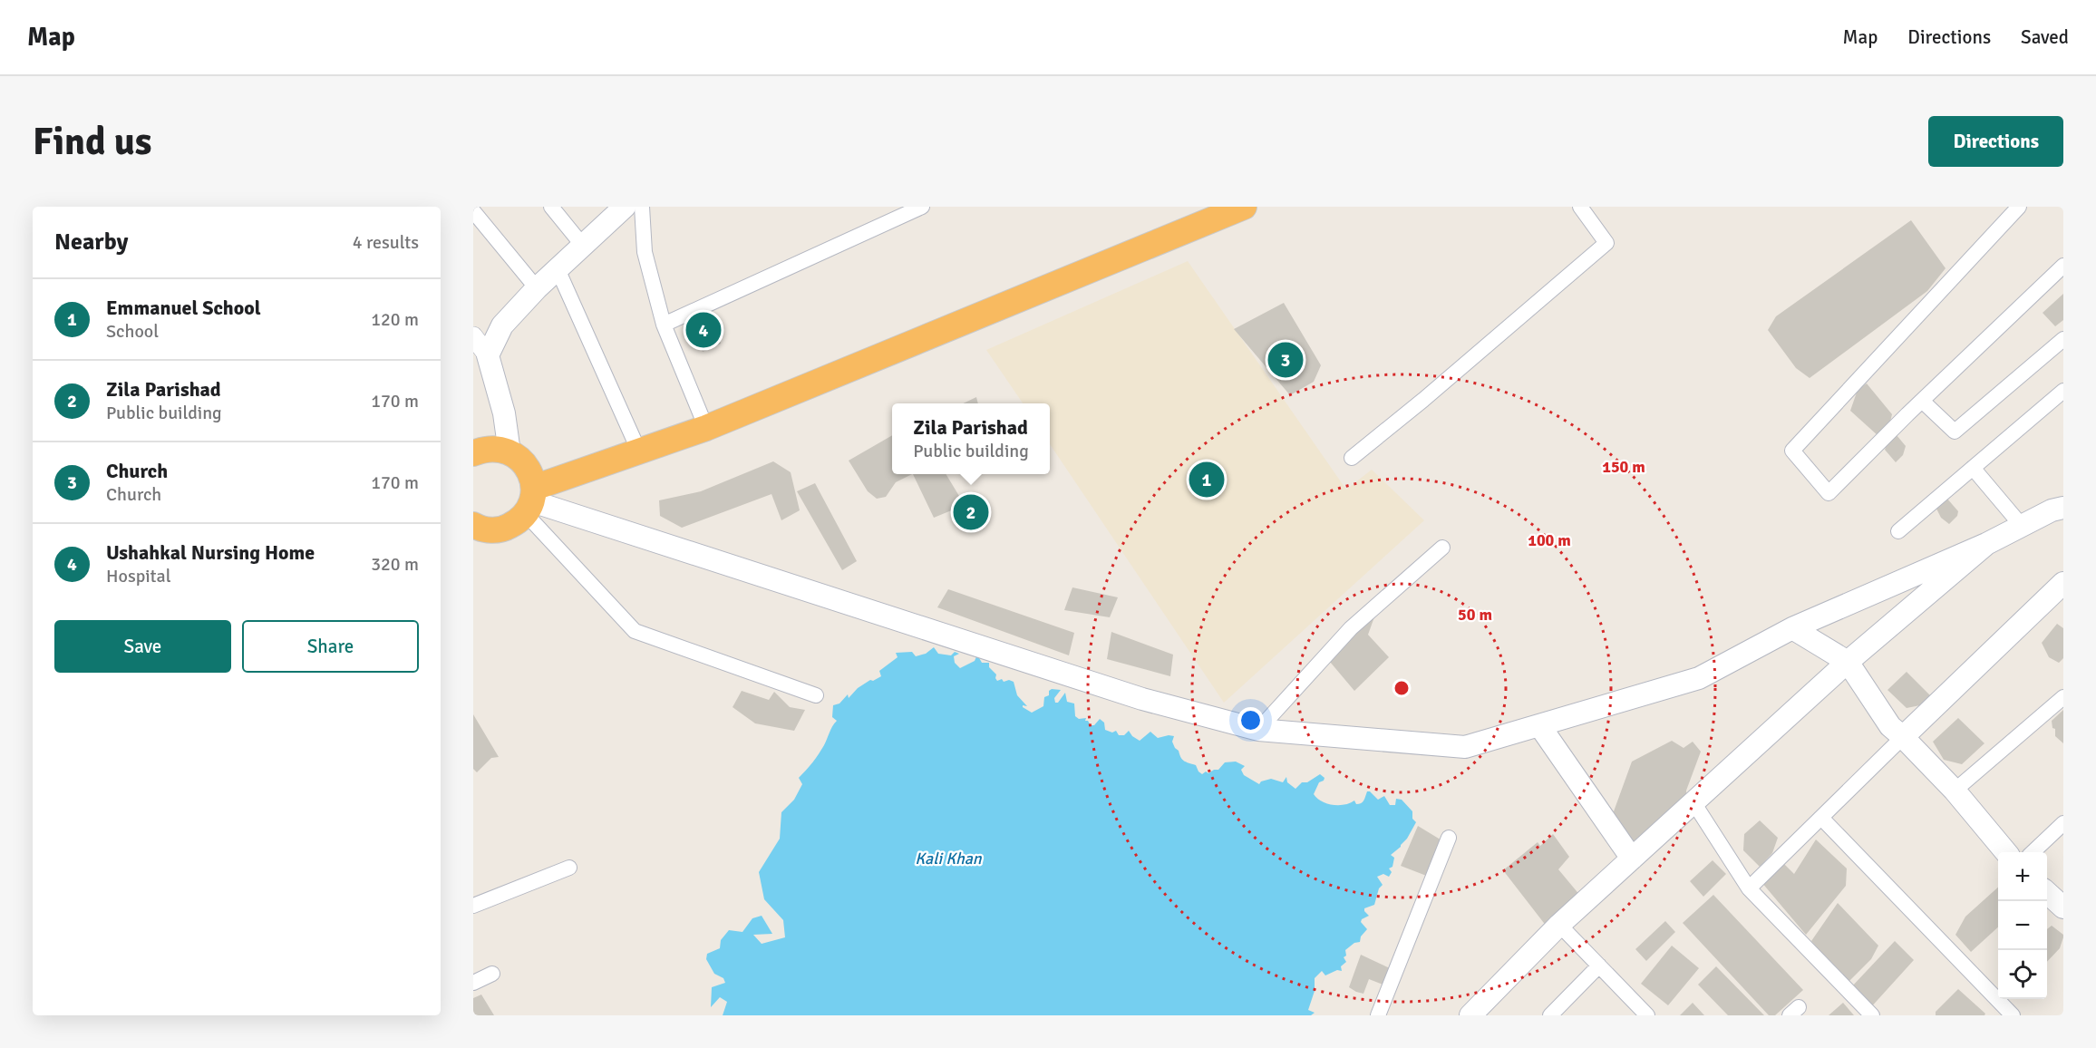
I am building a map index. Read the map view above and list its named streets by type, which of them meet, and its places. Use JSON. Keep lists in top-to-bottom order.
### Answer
{
  "water": ["Kali Khan"],
  "page": {
    "header": "Map",
    "nav": ["Map", "Directions", "Saved"],
    "buttons": [
      "Directions",
      ["Save", "Share"]
    ],
    "title": "Find us",
    "heading": ["Nearby", "4 results"],
    "list": [
      {
        "mark": "1",
        "name": "Emmanuel School",
        "note": "School",
        "value": "120 m"
      },
      {
        "mark": "2",
        "name": "Zila Parishad",
        "note": "Public building",
        "value": "170 m"
      },
      {
        "mark": "3",
        "name": "Church",
        "note": "Church",
        "value": "170 m"
      },
      {
        "mark": "4",
        "name": "Ushahkal Nursing Home",
        "note": "Hospital",
        "value": "320 m"
      }
    ],
    "pins": [
      "4",
      "3",
      "1",
      "2"
    ],
    "popup": ["Zila Parishad", "Public building"],
    "map_buttons": ["+", "−"]
  },
  "rings": ["150 m", "100 m", "50 m"]
}
